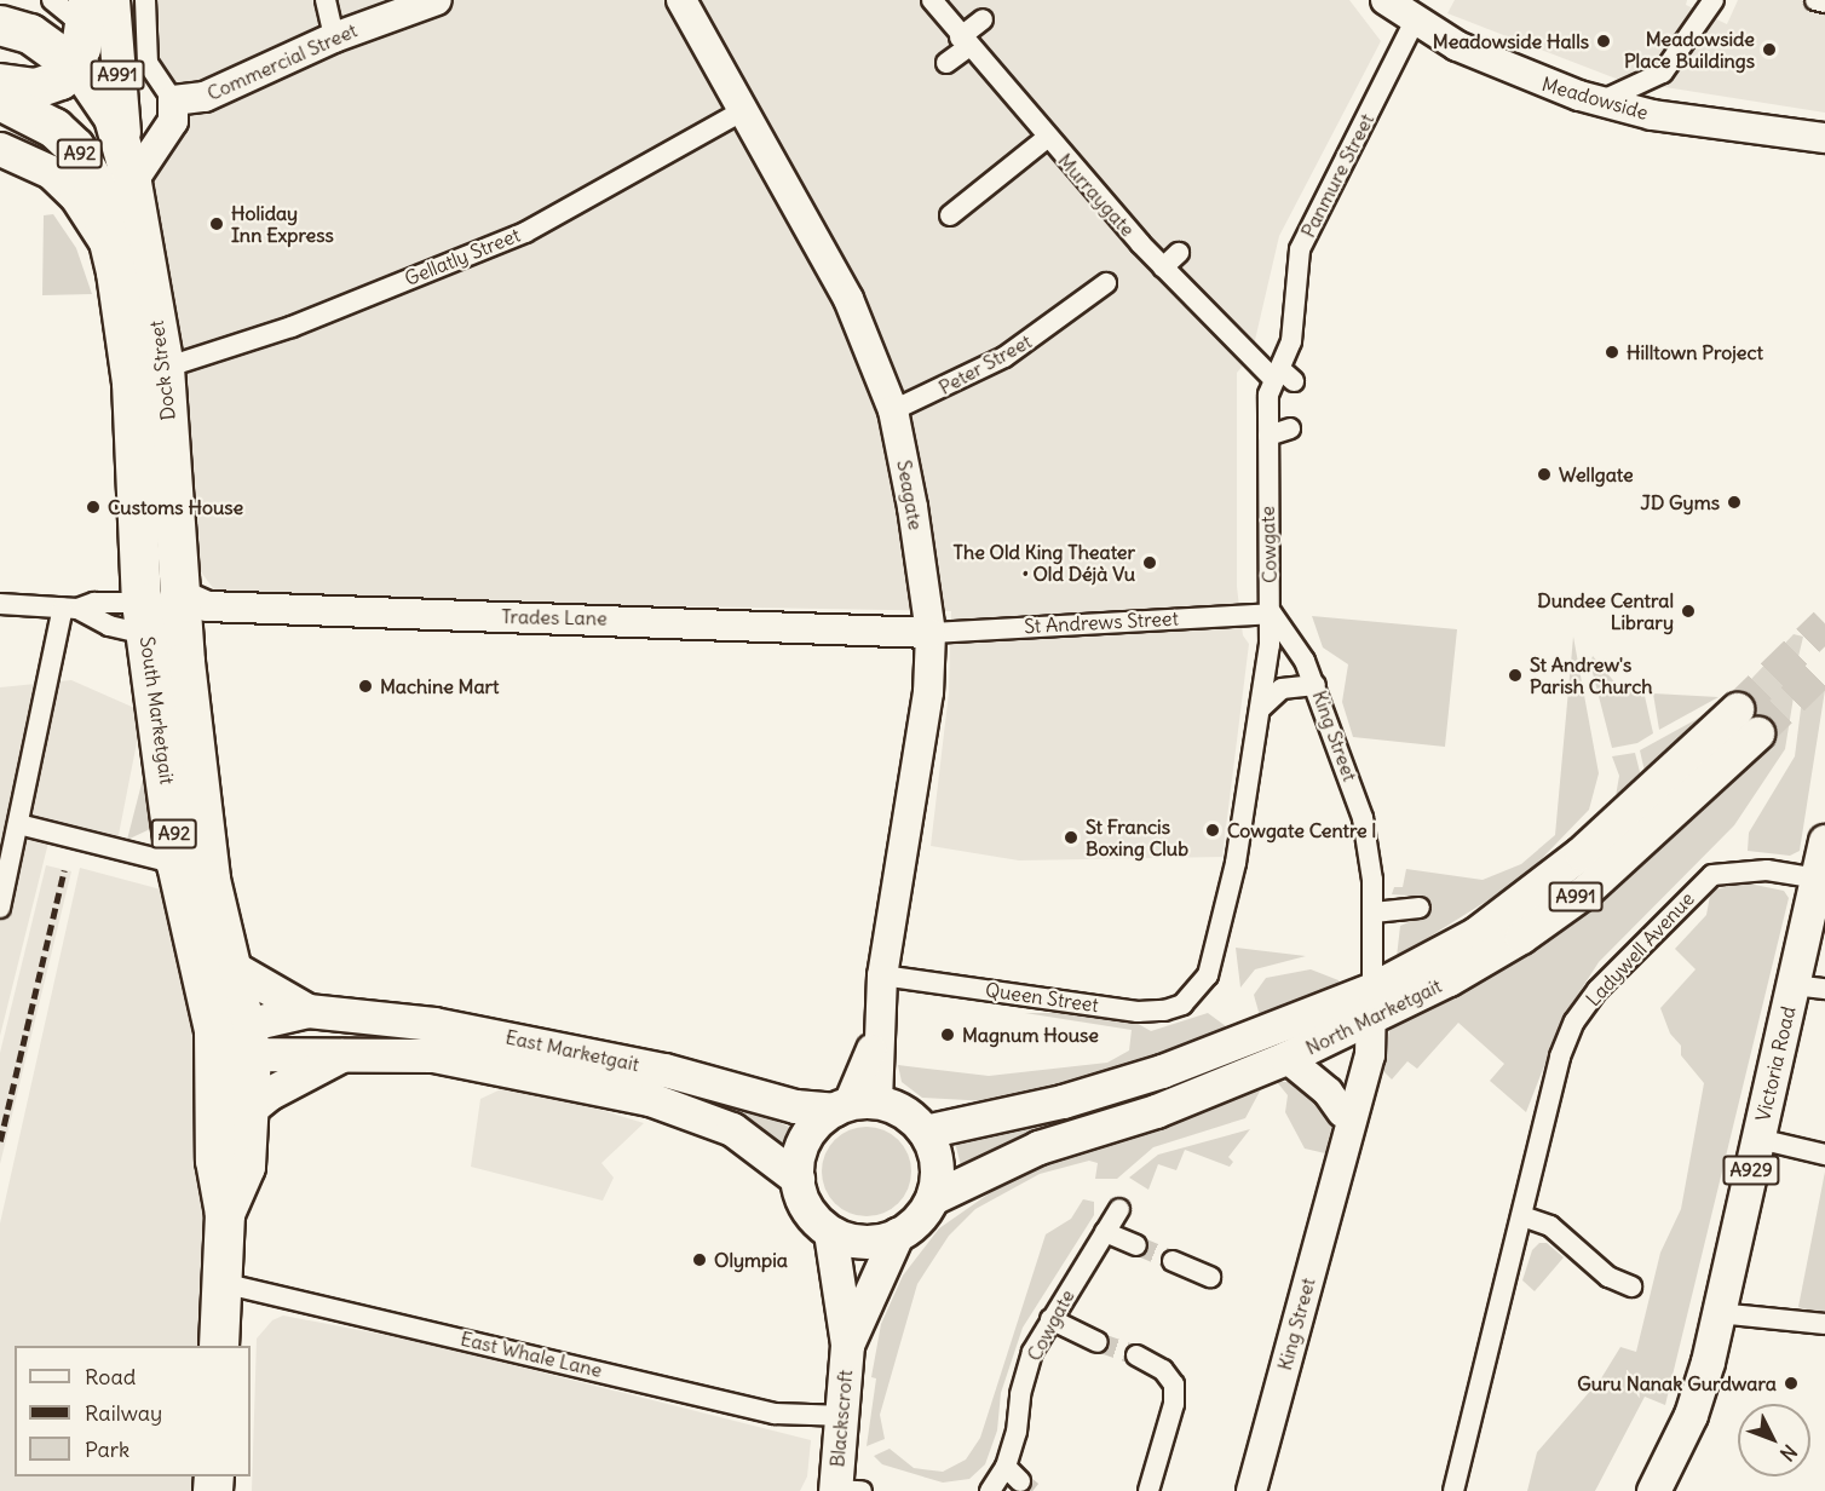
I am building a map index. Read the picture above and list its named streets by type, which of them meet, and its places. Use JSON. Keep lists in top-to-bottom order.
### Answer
{
  "streets": {
    "highway": ["A92", "Dock Street", "South Marketgait"],
    "main road": [
      "A991",
      "North Marketgait",
      "East Marketgait",
      "Victoria Road",
      "A929",
      "Blackscroft"
    ],
    "street": [
      "Commercial Street",
      "Meadowside",
      "Panmure Street",
      "Murraygate",
      "Gellatly Street",
      "Peter Street",
      "Seagate",
      "Cowgate",
      "Trades Lane",
      "St Andrews Street",
      "King Street",
      "Ladywell Avenue",
      "Queen Street",
      "East Whale Lane"
    ]
  },
  "crossings": [
    ["A991", "A92"],
    ["A991", "Dock Street"],
    ["Meadowside", "Panmure Street"],
    ["A92", "Dock Street"],
    ["A92", "South Marketgait"],
    ["A92", "East Marketgait"],
    ["A92", "East Whale Lane"],
    ["Panmure Street", "Murraygate"],
    ["Panmure Street", "Cowgate"],
    ["Murraygate", "Cowgate"],
    ["Gellatly Street", "Dock Street"],
    ["Gellatly Street", "Seagate"],
    ["Peter Street", "Seagate"],
    ["Dock Street", "Trades Lane"],
    ["Dock Street", "South Marketgait"],
    ["Seagate", "Trades Lane"],
    ["Seagate", "St Andrews Street"],
    ["Seagate", "Queen Street"],
    ["Seagate", "North Marketgait"],
    ["Seagate", "East Marketgait"],
    ["Seagate", "Blackscroft"],
    ["Cowgate", "St Andrews Street"],
    ["Cowgate", "King Street"],
    ["Cowgate", "Queen Street"],
    ["Trades Lane", "St Andrews Street"],
    ["Trades Lane", "South Marketgait"],
    ["St Andrews Street", "King Street"],
    ["South Marketgait", "East Marketgait"],
    ["King Street", "North Marketgait"],
    ["Ladywell Avenue", "Victoria Road"],
    ["North Marketgait", "East Marketgait"],
    ["North Marketgait", "Blackscroft"],
    ["East Marketgait", "Blackscroft"],
    ["East Whale Lane", "Blackscroft"]
  ],
  "places": [
    "Meadowside Halls",
    "Meadowside Place Buildings",
    "Holiday Inn Express",
    "Hilltown Project",
    "Wellgate",
    "JD Gyms",
    "Customs House",
    "The Old King Theater • Old Déjà Vu",
    "Dundee Central Library",
    "St Andrew's Parish Church",
    "Machine Mart",
    "Cowgate Centre l",
    "St Francis Boxing Club",
    "Magnum House",
    "Olympia",
    "Guru Nanak Gurdwara"
  ],
  "legend": ["Road", "Railway", "Park"],
  "north": "bottom right"
}
